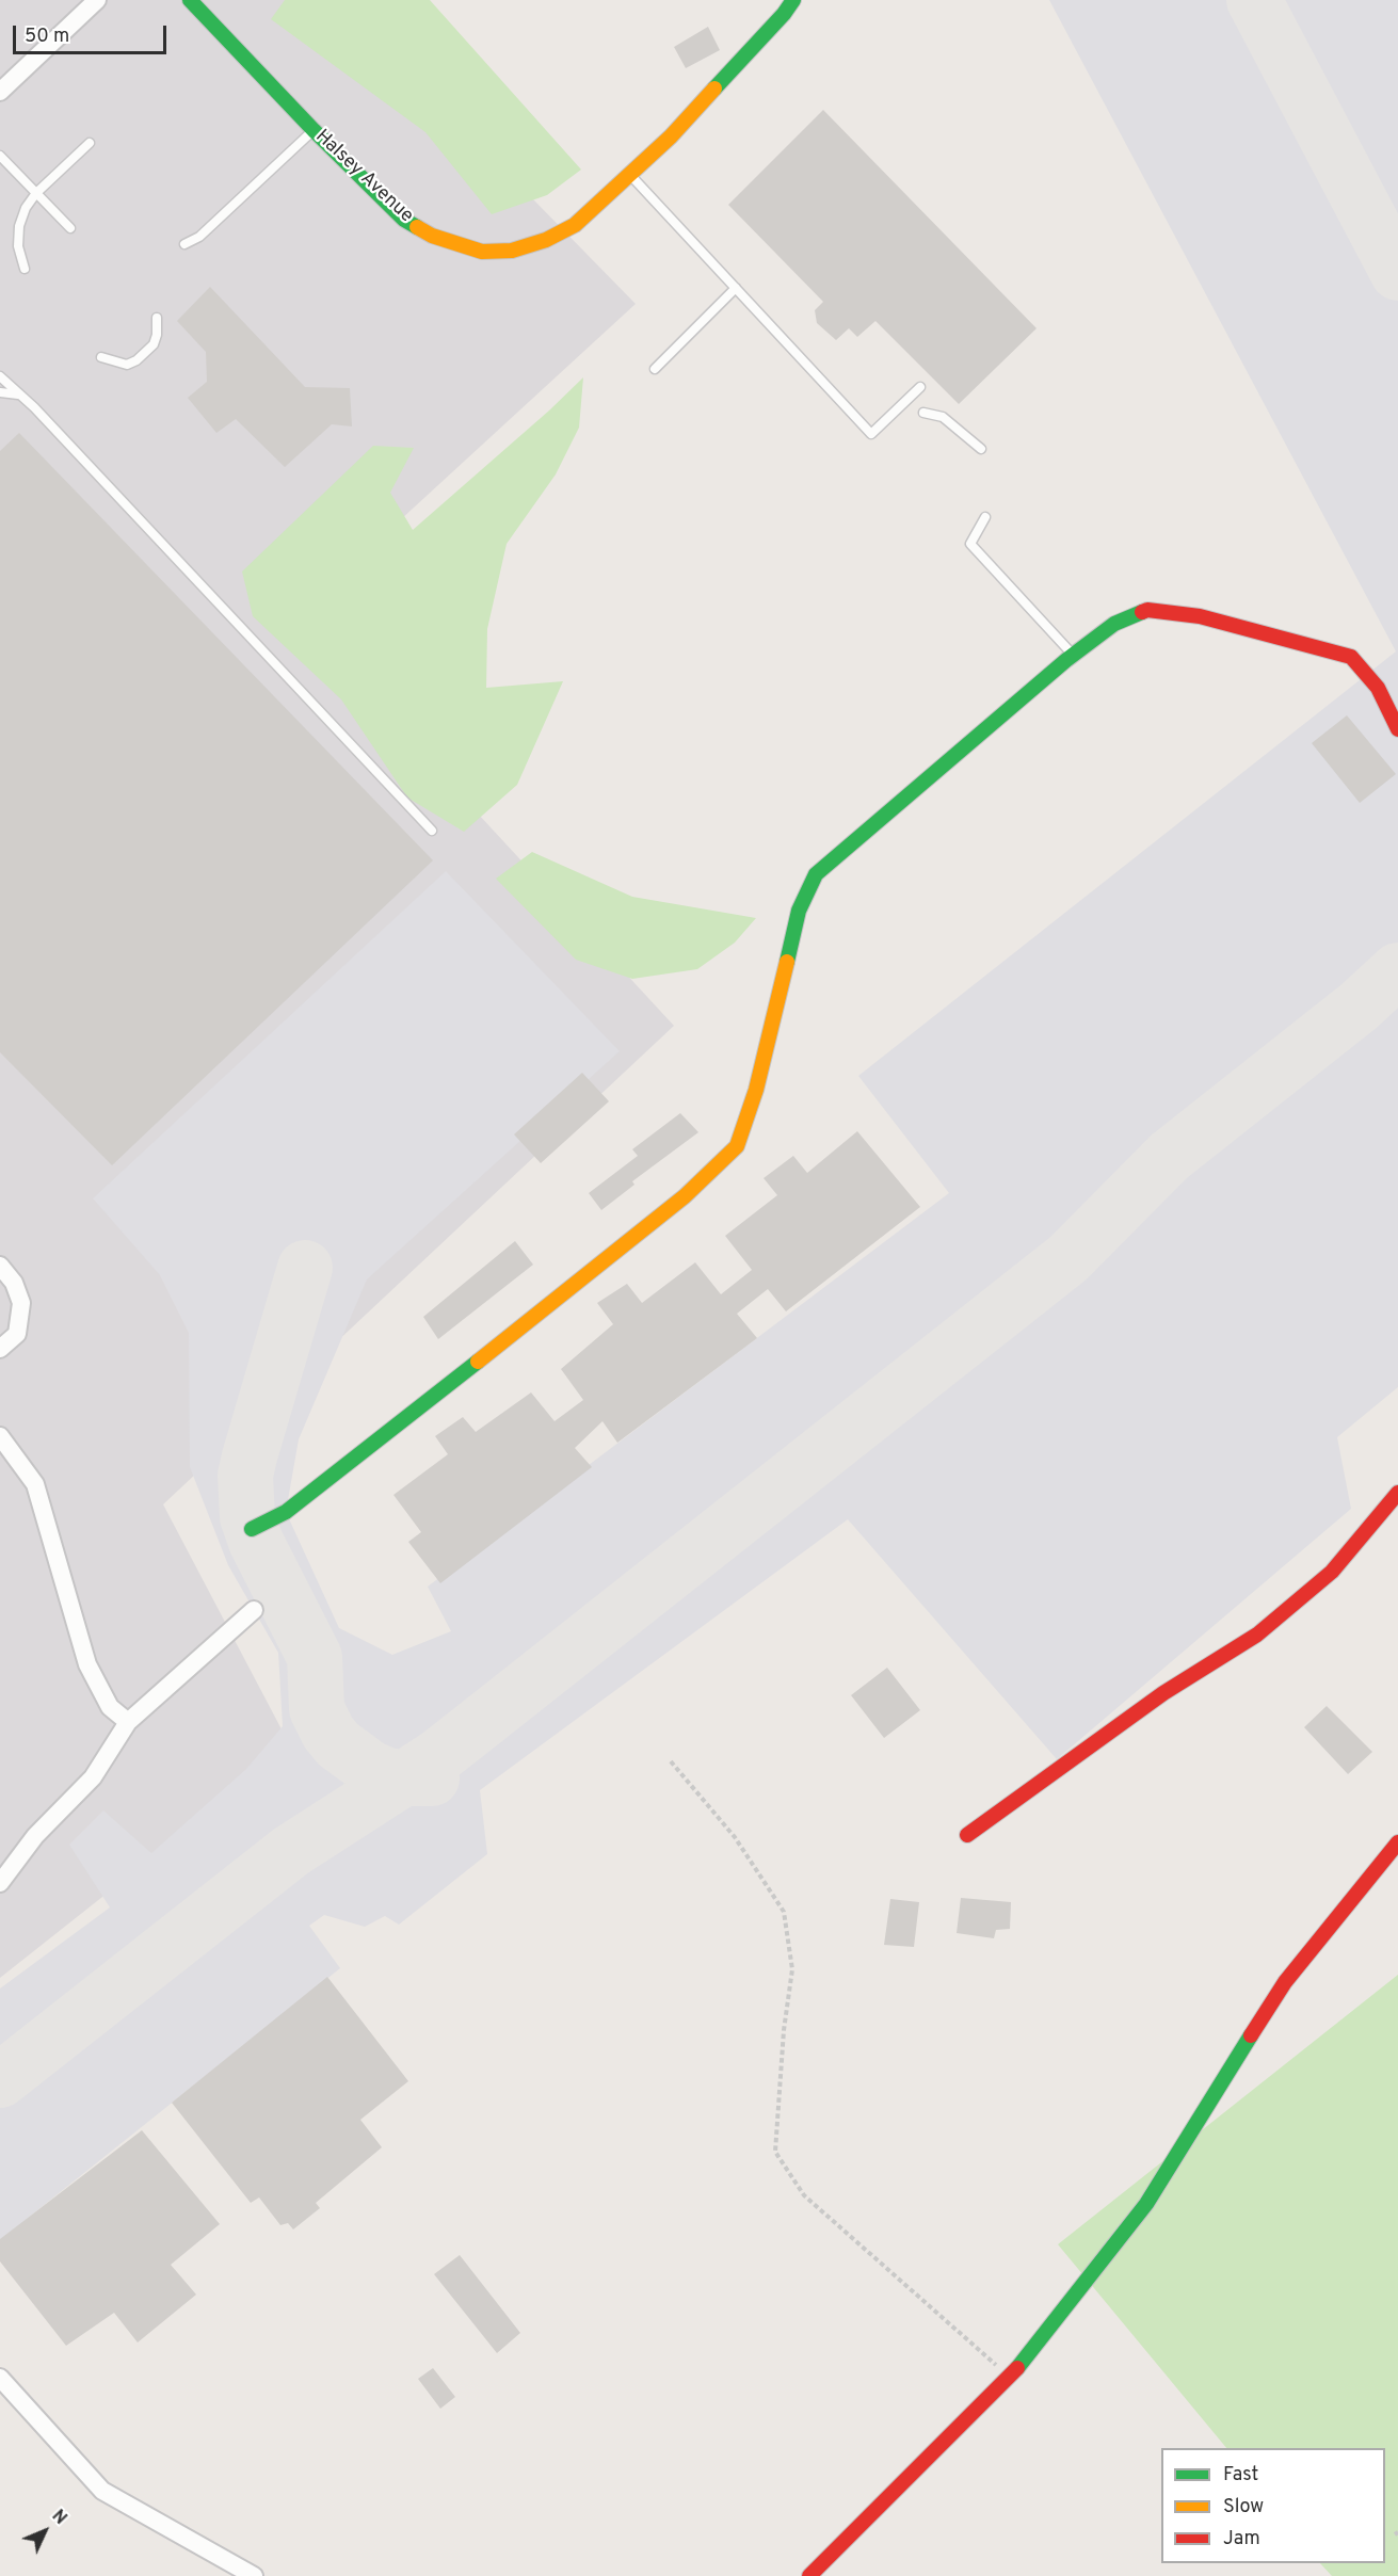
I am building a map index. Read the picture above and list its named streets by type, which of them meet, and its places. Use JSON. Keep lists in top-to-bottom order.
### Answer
{
  "streets": {
    "street": ["Halsey Avenue"]
  },
  "legend": ["Fast", "Slow", "Jam"],
  "scale_bar": "50 m",
  "north": "top right"
}
